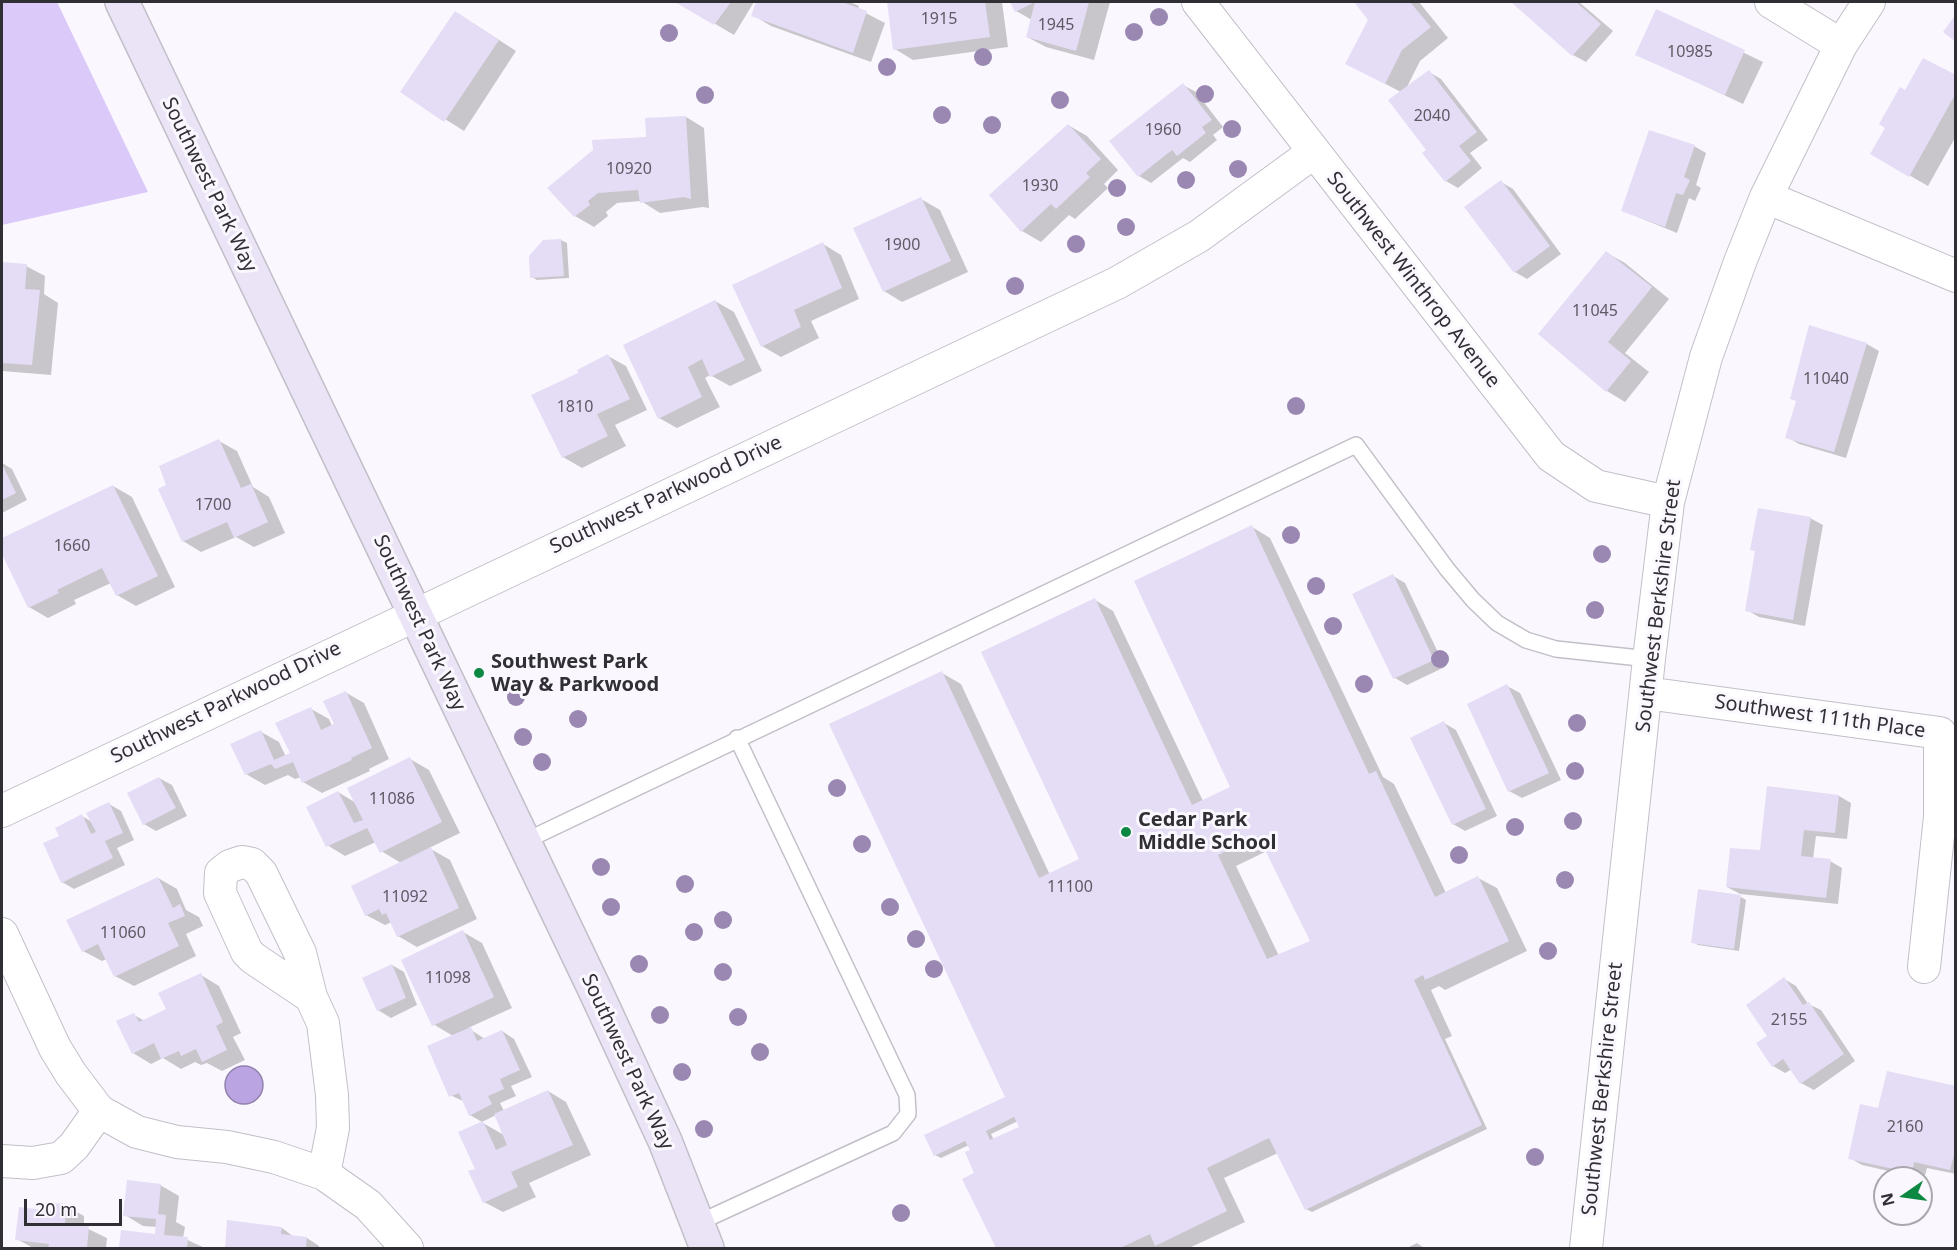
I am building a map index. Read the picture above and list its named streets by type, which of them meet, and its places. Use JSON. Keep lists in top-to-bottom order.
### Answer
{
  "streets": {
    "street": [
      "Southwest Park Way",
      "Southwest Winthrop Avenue",
      "Southwest Parkwood Drive",
      "Southwest Berkshire Street",
      "Southwest 111th Place"
    ]
  },
  "crossings": [
    ["Southwest Park Way", "Southwest Parkwood Drive"],
    ["Southwest Winthrop Avenue", "Southwest Parkwood Drive"],
    ["Southwest Winthrop Avenue", "Southwest Berkshire Street"],
    ["Southwest Berkshire Street", "Southwest 111th Place"]
  ],
  "places": ["Southwest Park Way & Parkwood", "Cedar Park Middle School"],
  "house_numbers": [
    "1915",
    "1945",
    "10985",
    "2040",
    "1960",
    "10920",
    "1930",
    "1900",
    "11045",
    "11040",
    "1810",
    "1700",
    "1660",
    "11086",
    "11100",
    "11092",
    "11060",
    "11098",
    "2155",
    "2160"
  ],
  "scale_bar": "20 m",
  "north": "left"
}
